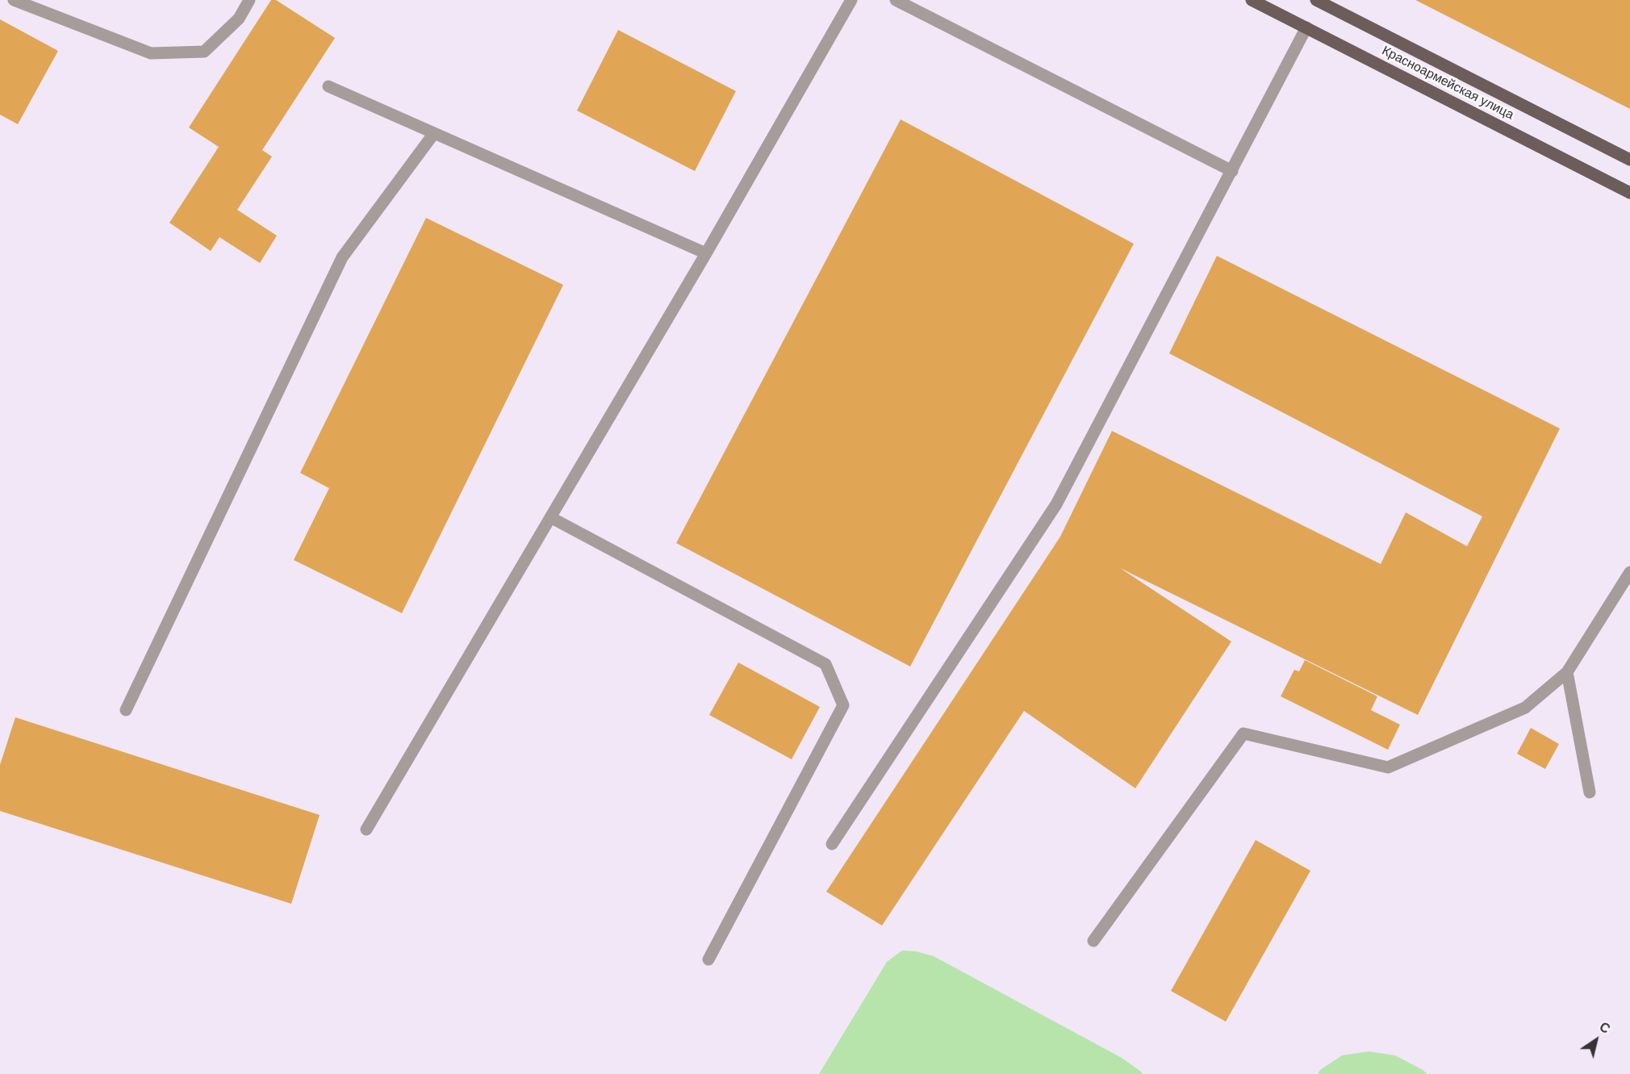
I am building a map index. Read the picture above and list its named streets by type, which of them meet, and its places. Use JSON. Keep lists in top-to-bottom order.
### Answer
{
  "streets": {
    "main road": ["Красноармейская улица"]
  },
  "north": "top right"
}
